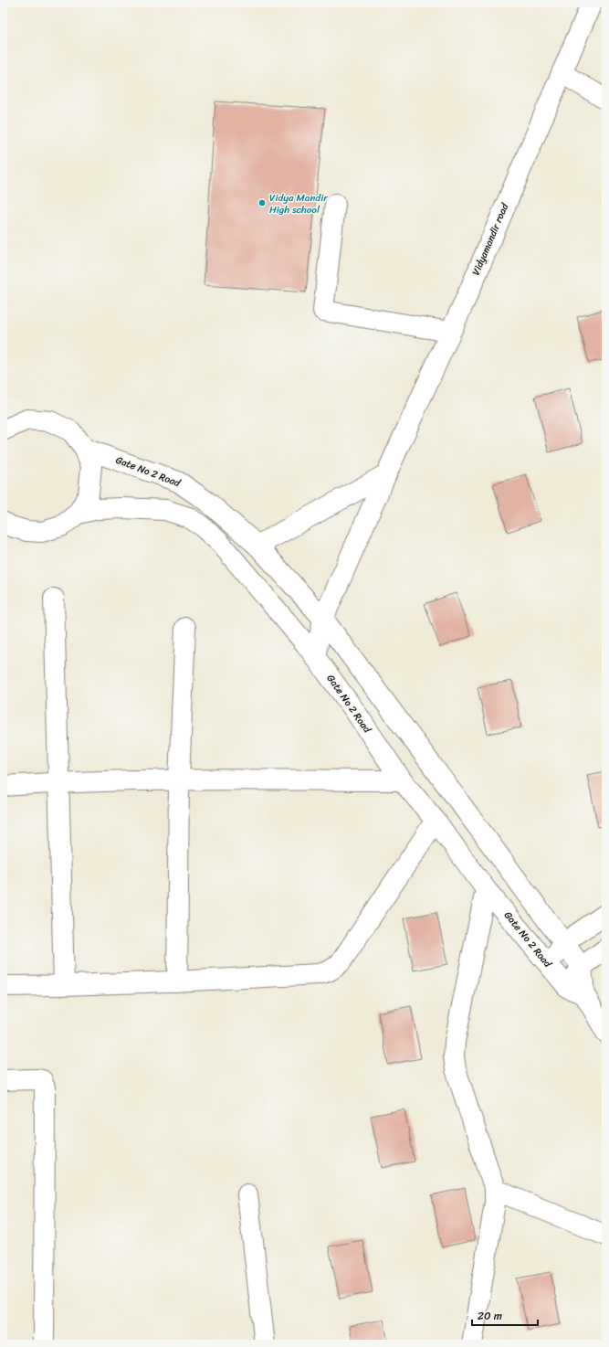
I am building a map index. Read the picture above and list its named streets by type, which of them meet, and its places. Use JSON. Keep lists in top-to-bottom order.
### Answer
{
  "streets": {
    "street": ["Vidyamandir road", "Gate No 2 Road"]
  },
  "crossings": [
    ["Vidyamandir road", "Gate No 2 Road"]
  ],
  "places": ["Vidya Mandir High school"],
  "scale_bar": "20 m"
}
